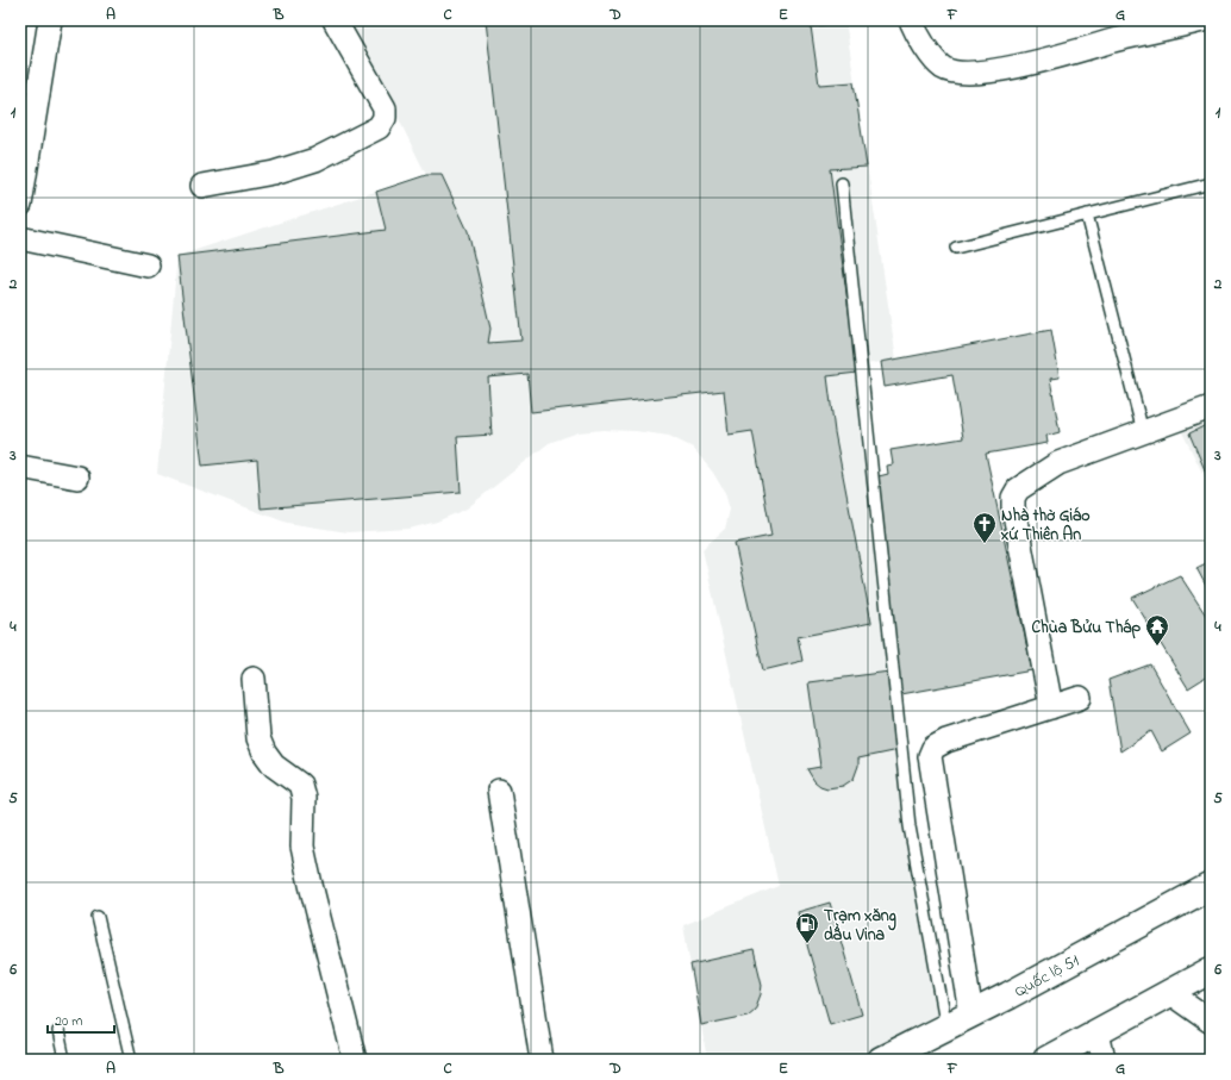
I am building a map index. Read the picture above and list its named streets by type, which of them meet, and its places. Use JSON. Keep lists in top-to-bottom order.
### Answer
{
  "streets": {
    "highway": ["Quốc lộ 51"]
  },
  "places": {
    "church": ["Nhà thờ Giáo xứ Thiên An"],
    "temple": ["Chùa Bửu Tháp"],
    "fuel station": ["Trạm xăng dầu Vina"]
  },
  "scale_bar": "20 m",
  "grid": {
    "columns": [
      "A",
      "B",
      "C",
      "D",
      "E",
      "F",
      "G"
    ],
    "rows": [
      "1",
      "2",
      "3",
      "4",
      "5",
      "6"
    ]
  }
}
